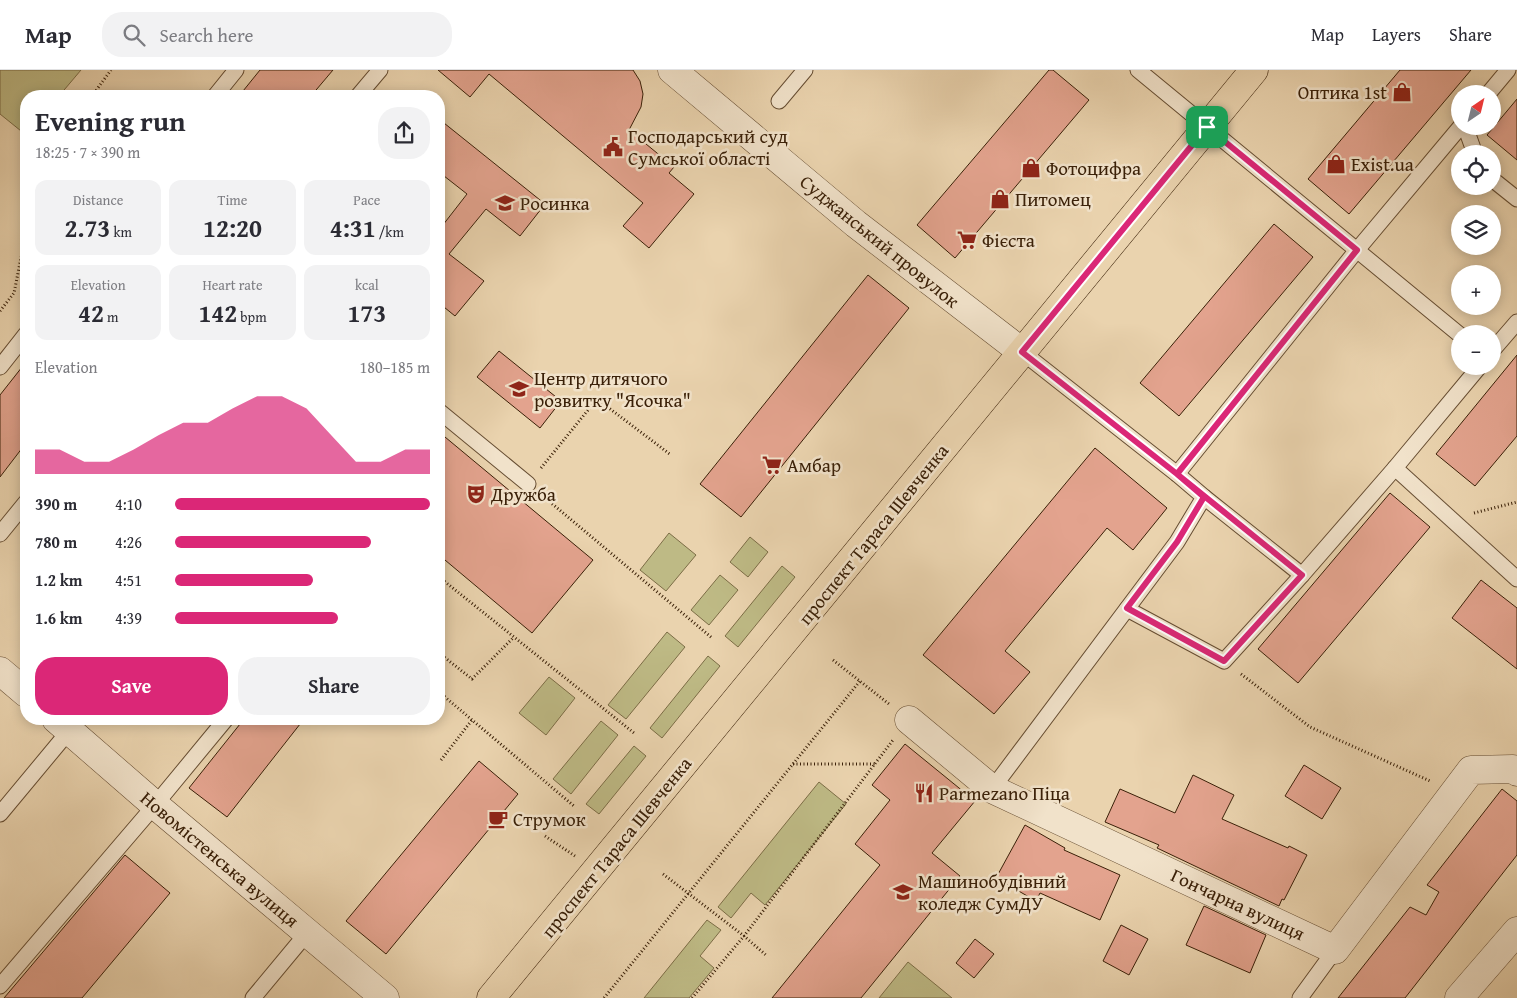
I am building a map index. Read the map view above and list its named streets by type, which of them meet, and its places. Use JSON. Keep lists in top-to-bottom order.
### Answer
{
  "streets": {
    "main road": ["проспект Тараса Шевченка"],
    "street": ["Суджанський провулок", "Новомістенська вулиця", "Гончарна вулиця"]
  },
  "crossings": [
    ["Суджанський провулок", "проспект Тараса Шевченка"]
  ],
  "places": {
    "shop": [
      "Оптика 1st",
      "Exist.ua",
      "Фотоцифра",
      "Питомец"
    ],
    "public building": ["Господарський суд Сумської області"],
    "school or university": ["Росинка", "Центр дитячого розвитку \"Ясочка\"", "Машинобудівний коледж СумДУ"],
    "supermarket": ["Фієста", "Амбар"],
    "theatre": ["Дружба"],
    "restaurant": ["Parmezano Піца"],
    "cafe": ["Струмок"]
  },
  "north": "top right",
  "page": {
    "header": "Map",
    "search": "Search here",
    "nav": ["Map", "Layers", "Share"],
    "map_buttons": ["+", "−"],
    "heading": ["Evening run", "18:25 · 7 × 390 m"],
    "stats": [
      ["Distance", "2.73 km"],
      ["Time", "12:20"],
      ["Pace", "4:31 /km"],
      ["Elevation", "42 m"],
      ["Heart rate", "142 bpm"],
      ["kcal", "173"]
    ],
    "chart": ["Elevation", "180–185 m"],
    "list": [
      {
        "name": "390 m",
        "note": "4:10"
      },
      {
        "name": "780 m",
        "note": "4:26"
      },
      {
        "name": "1.2 km",
        "note": "4:51"
      },
      {
        "name": "1.6 km",
        "note": "4:39"
      }
    ],
    "buttons": ["Save", "Share"]
  }
}
